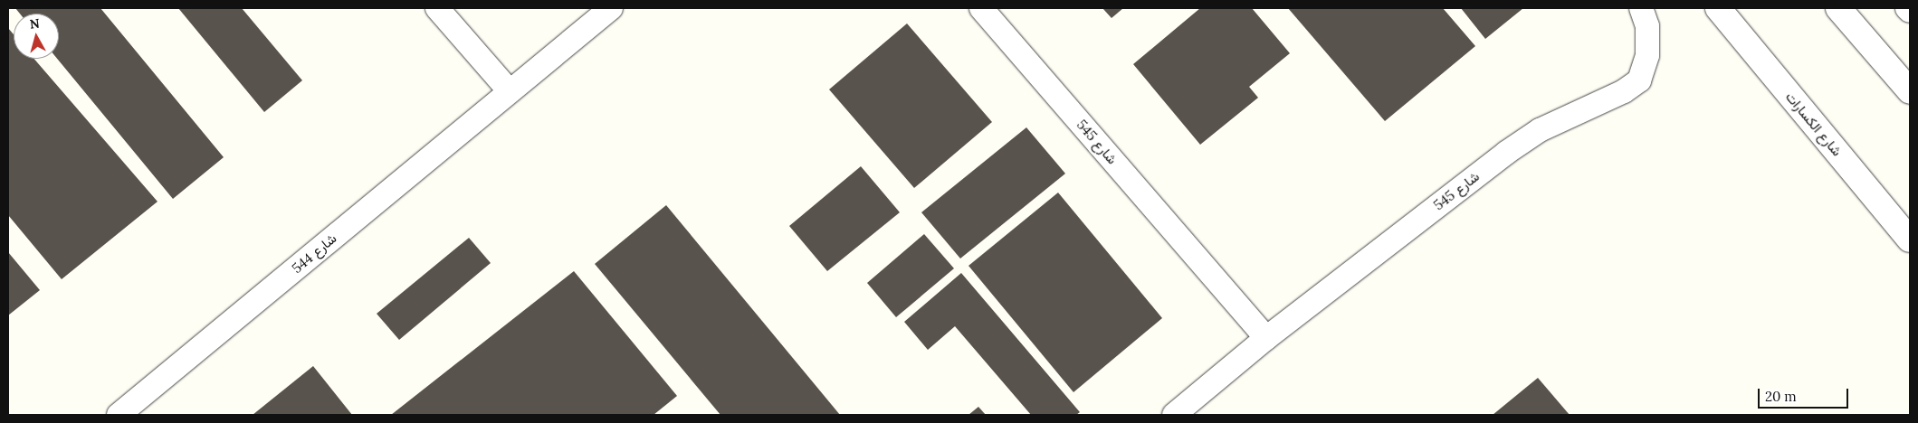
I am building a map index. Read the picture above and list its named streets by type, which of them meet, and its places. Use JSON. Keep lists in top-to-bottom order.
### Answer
{
  "streets": {
    "street": ["شارع الكسارات", "شارع 545", "شارع 544"]
  },
  "scale_bar": "20 m",
  "north": "top"
}
